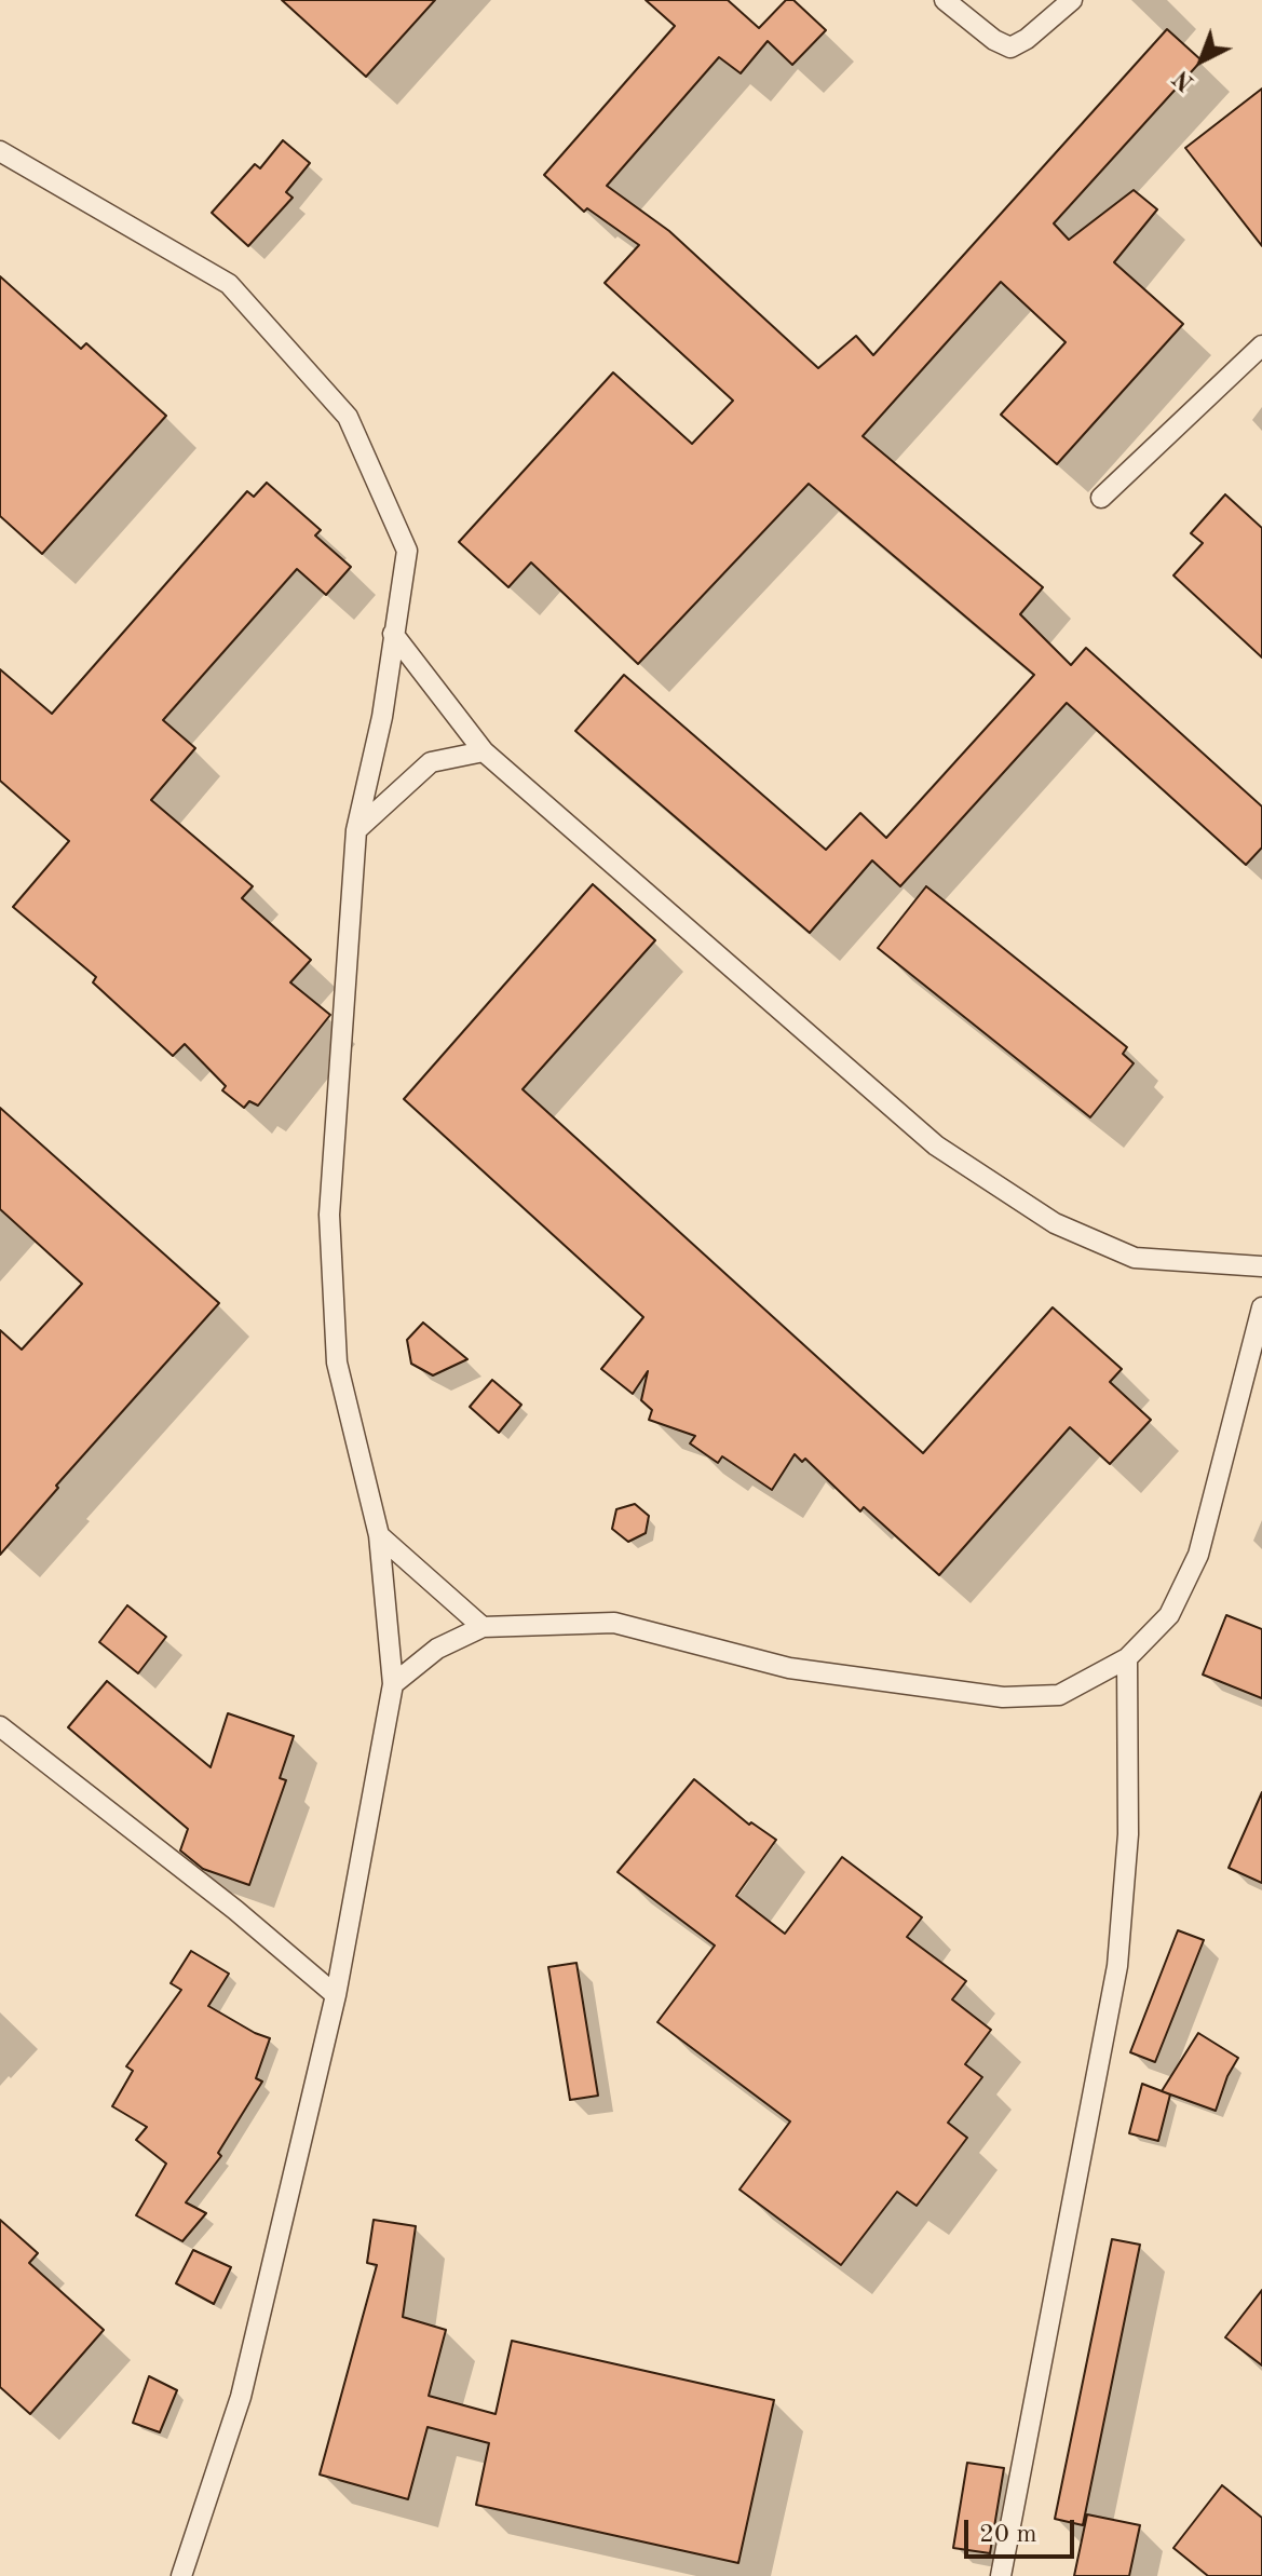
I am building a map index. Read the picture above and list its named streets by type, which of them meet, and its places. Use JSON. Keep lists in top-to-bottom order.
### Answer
{
  "scale_bar": "20 m",
  "north": "bottom left"
}
